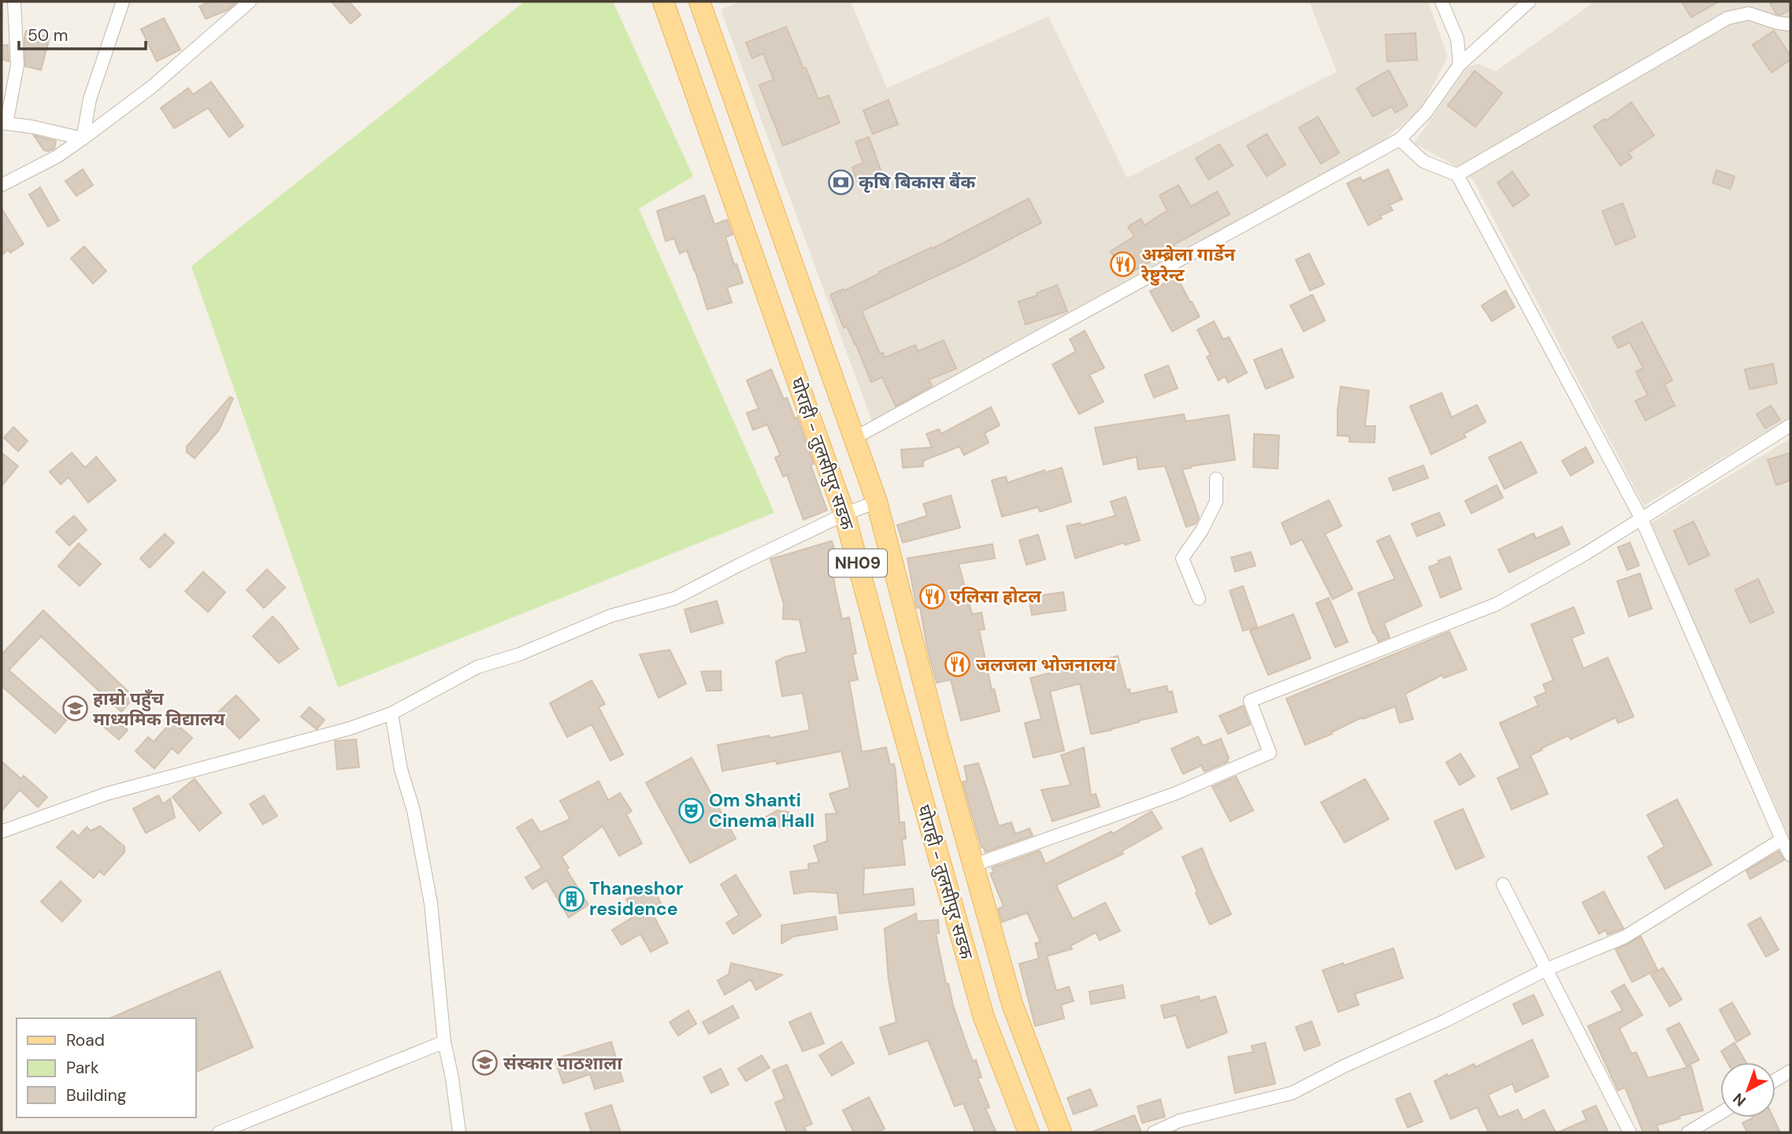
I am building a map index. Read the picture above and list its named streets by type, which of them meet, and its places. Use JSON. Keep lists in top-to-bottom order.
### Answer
{
  "streets": {
    "main road": ["घोराही - तुलसीपुर सडक", "NH09"]
  },
  "places": {
    "bank": ["कृषि बिकास बैंक"],
    "restaurant": ["अम्ब्रेला गार्डेन रेष्टुरेन्ट", "एलिसा होटल", "जलजला भोजनालय"],
    "school or university": ["हाम्रो पहुँच माध्यमिक विद्यालय", "संस्कार पाठशाला"],
    "theatre": ["Om Shanti Cinema Hall"],
    "building": ["Thaneshor residence"]
  },
  "legend": ["Road", "Park", "Building"],
  "scale_bar": "50 m",
  "north": "bottom left"
}
